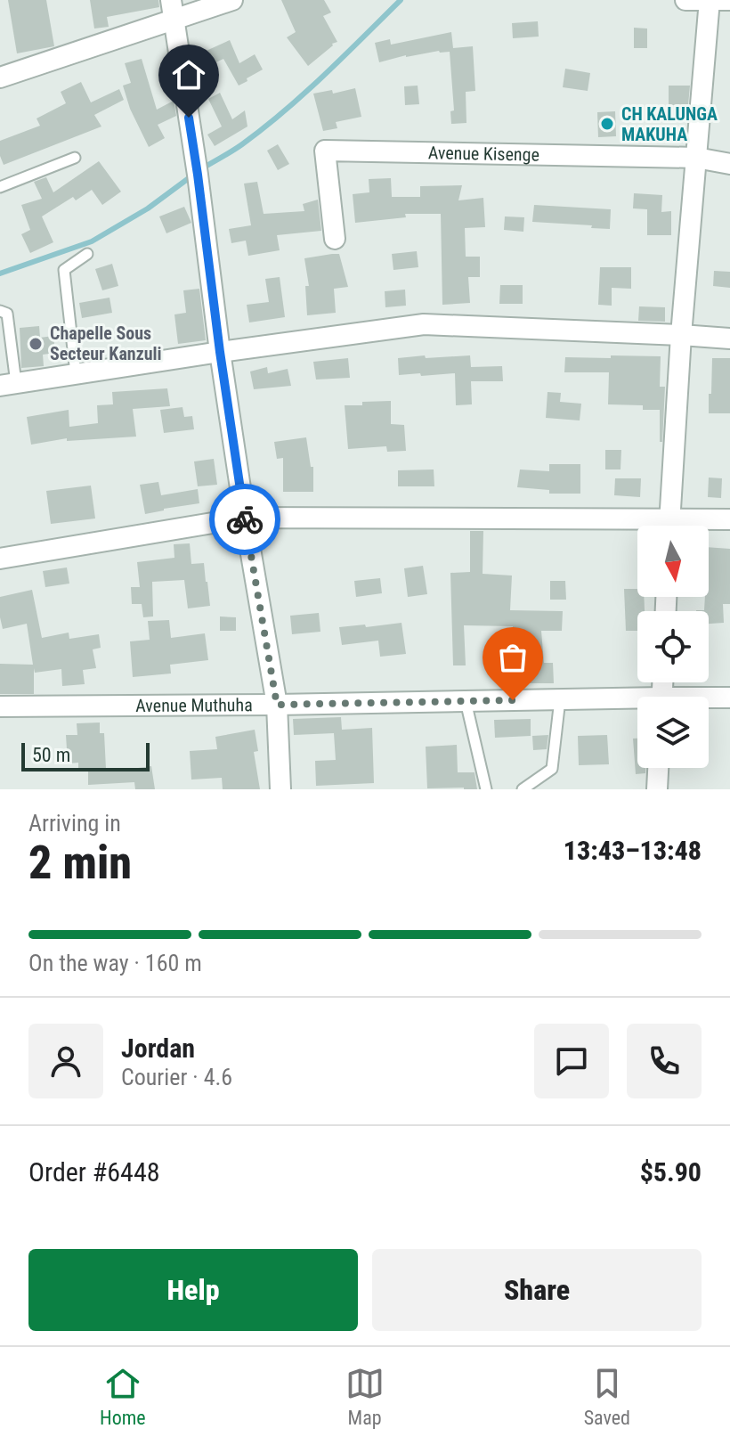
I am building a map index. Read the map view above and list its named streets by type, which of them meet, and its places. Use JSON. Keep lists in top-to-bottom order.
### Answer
{
  "streets": {
    "street": ["Avenue Kisenge", "Avenue Muthuha"]
  },
  "places": ["CH KALUNGA MAKUHA", "Chapelle Sous Secteur Kanzuli"],
  "scale_bar": "50 m",
  "north": "bottom",
  "page": {
    "scale": "50 m",
    "heading": ["2 min", "Arriving in", "13:43–13:48"],
    "panel": [
      "Jordan",
      "Courier · 4.6",
      "Order #6448",
      "$5.90"
    ],
    "bar": "On the way · 160 m",
    "buttons": ["Help", "Share"],
    "tabs": ["Home", "Map", "Saved"]
  }
}
